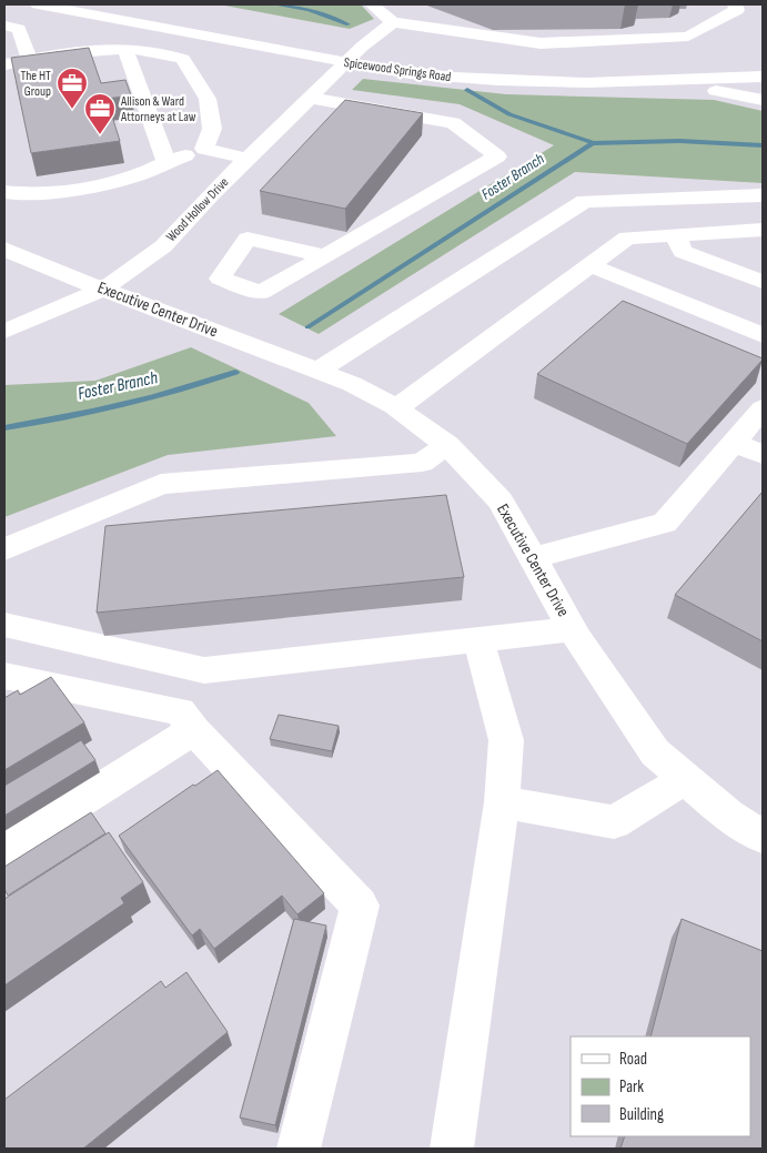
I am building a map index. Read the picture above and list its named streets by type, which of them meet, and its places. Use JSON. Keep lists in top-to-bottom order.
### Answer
{
  "streets": {
    "street": ["Spicewood Springs Road", "Wood Hollow Drive", "Executive Center Drive"]
  },
  "crossings": [
    ["Spicewood Springs Road", "Wood Hollow Drive"],
    ["Wood Hollow Drive", "Executive Center Drive"]
  ],
  "water": ["Foster Branch"],
  "places": {
    "office": ["The HT Group", "Allison & Ward Attorneys at Law"]
  },
  "legend": ["Road", "Park", "Building"]
}
